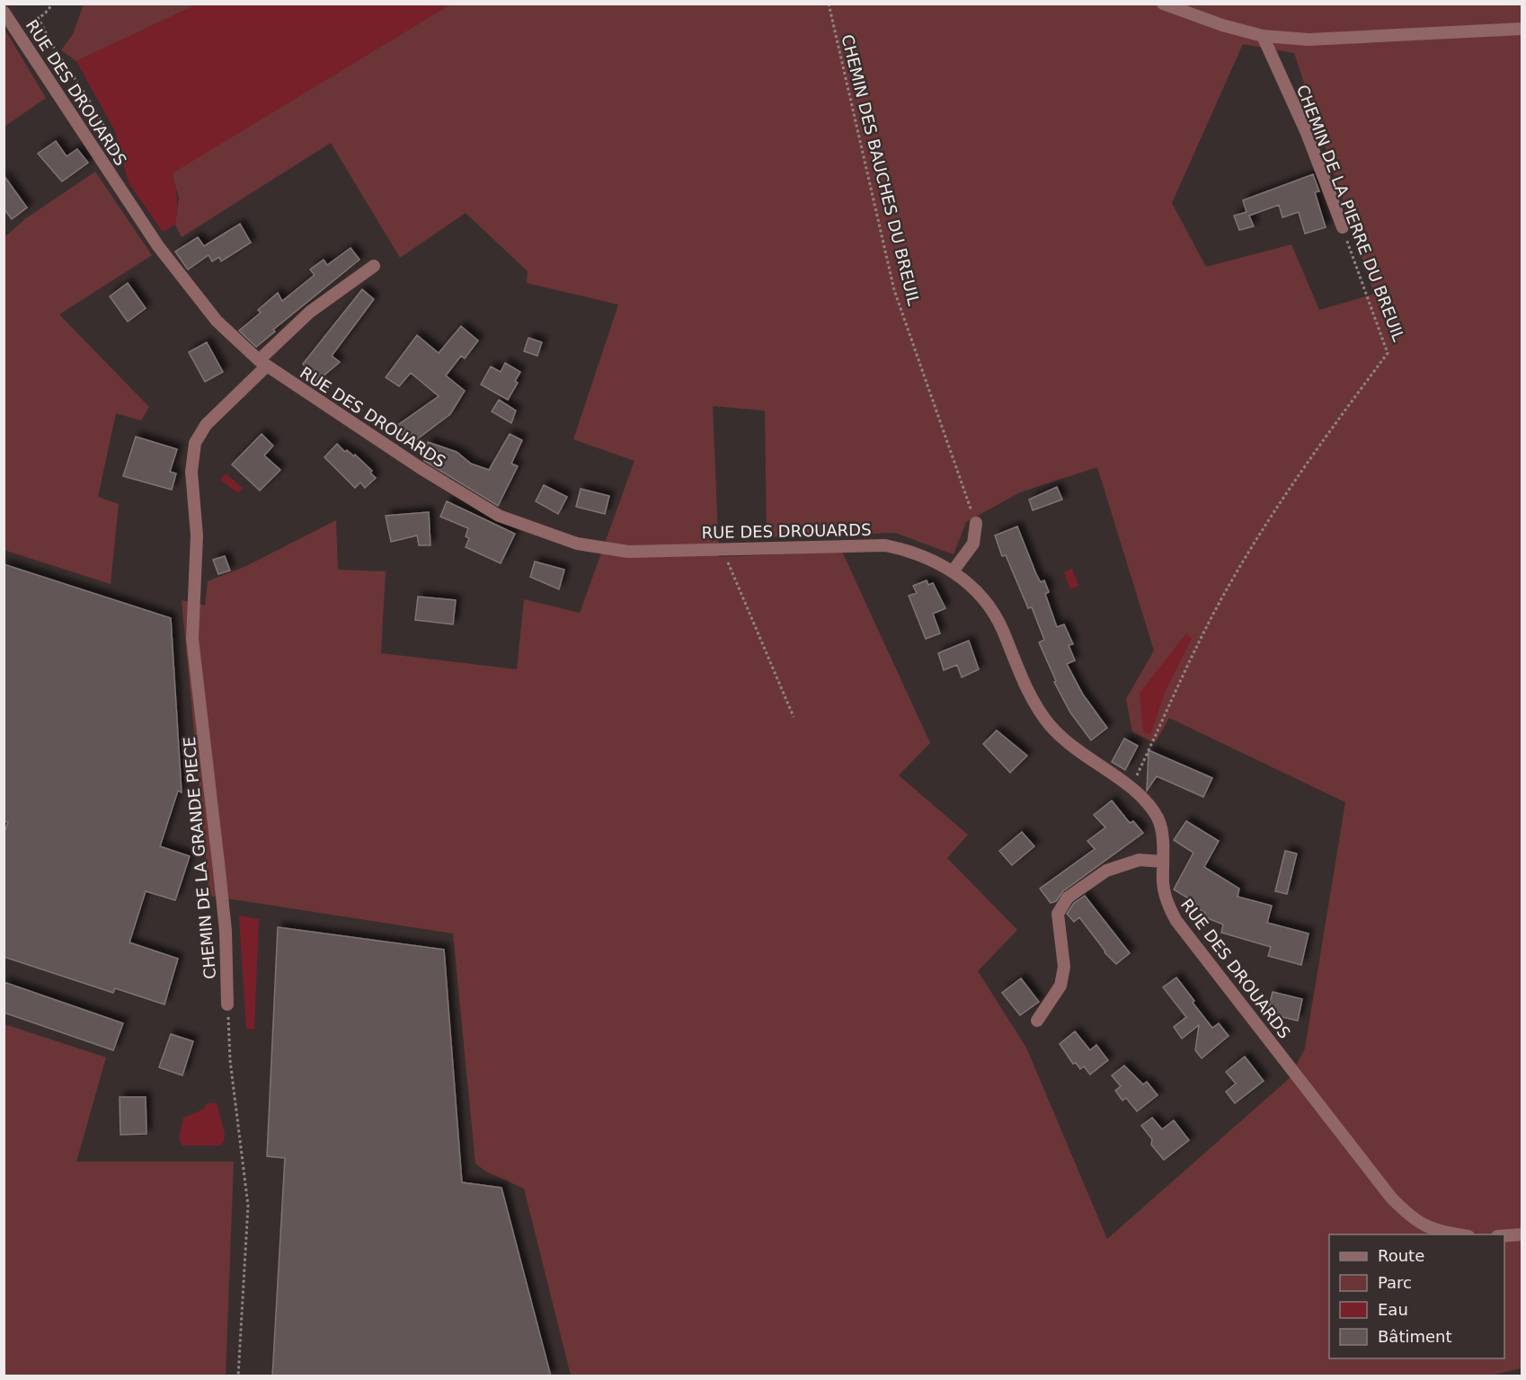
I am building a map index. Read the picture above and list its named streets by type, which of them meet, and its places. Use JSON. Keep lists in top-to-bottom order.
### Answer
{
  "streets": {
    "street": ["RUE DES DROUARDS", "CHEMIN DE LA PIERRE DU BREUIL", "CHEMIN DE LA GRANDE PIECE"],
    "path": ["CHEMIN DES BAUCHES DU BREUIL"]
  },
  "crossings": [
    ["RUE DES DROUARDS", "CHEMIN DE LA PIERRE DU BREUIL"],
    ["RUE DES DROUARDS", "CHEMIN DE LA GRANDE PIECE"]
  ],
  "legend": [
    "Route",
    "Parc",
    "Eau",
    "Bâtiment"
  ]
}
